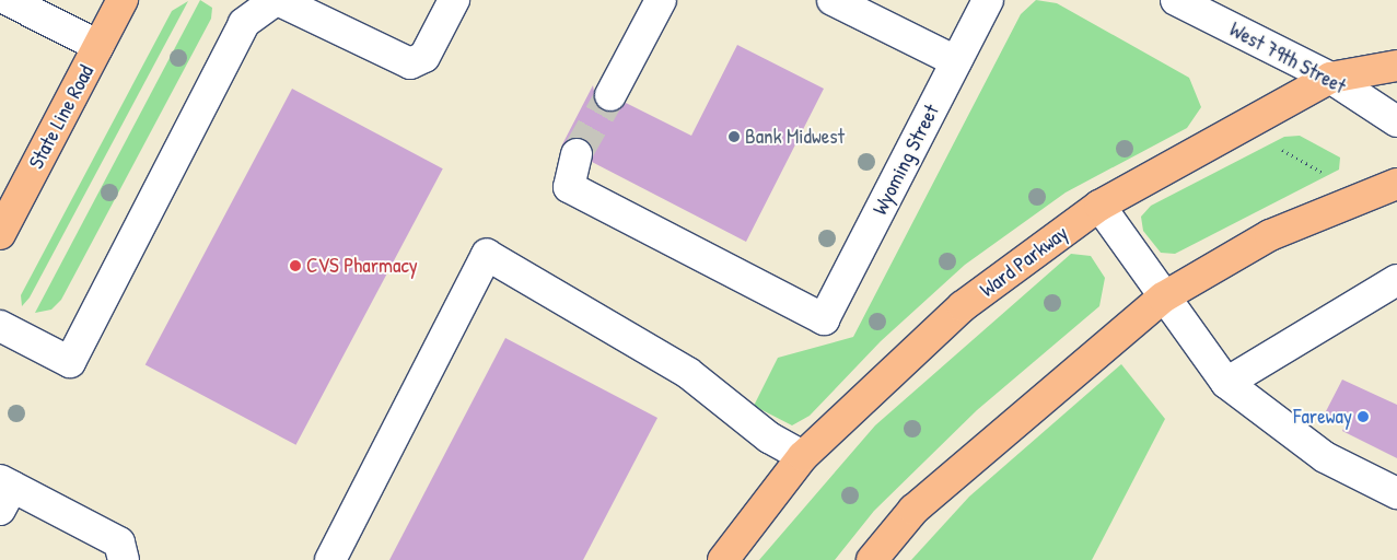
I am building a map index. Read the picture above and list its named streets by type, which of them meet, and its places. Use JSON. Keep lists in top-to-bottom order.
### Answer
{
  "streets": {
    "main road": ["State Line Road", "Ward Parkway"],
    "street": ["West 79th Street", "Wyoming Street"]
  },
  "crossings": [
    ["West 79th Street", "Ward Parkway"]
  ],
  "places": ["Bank Midwest", "CVS Pharmacy", "Fareway"]
}
